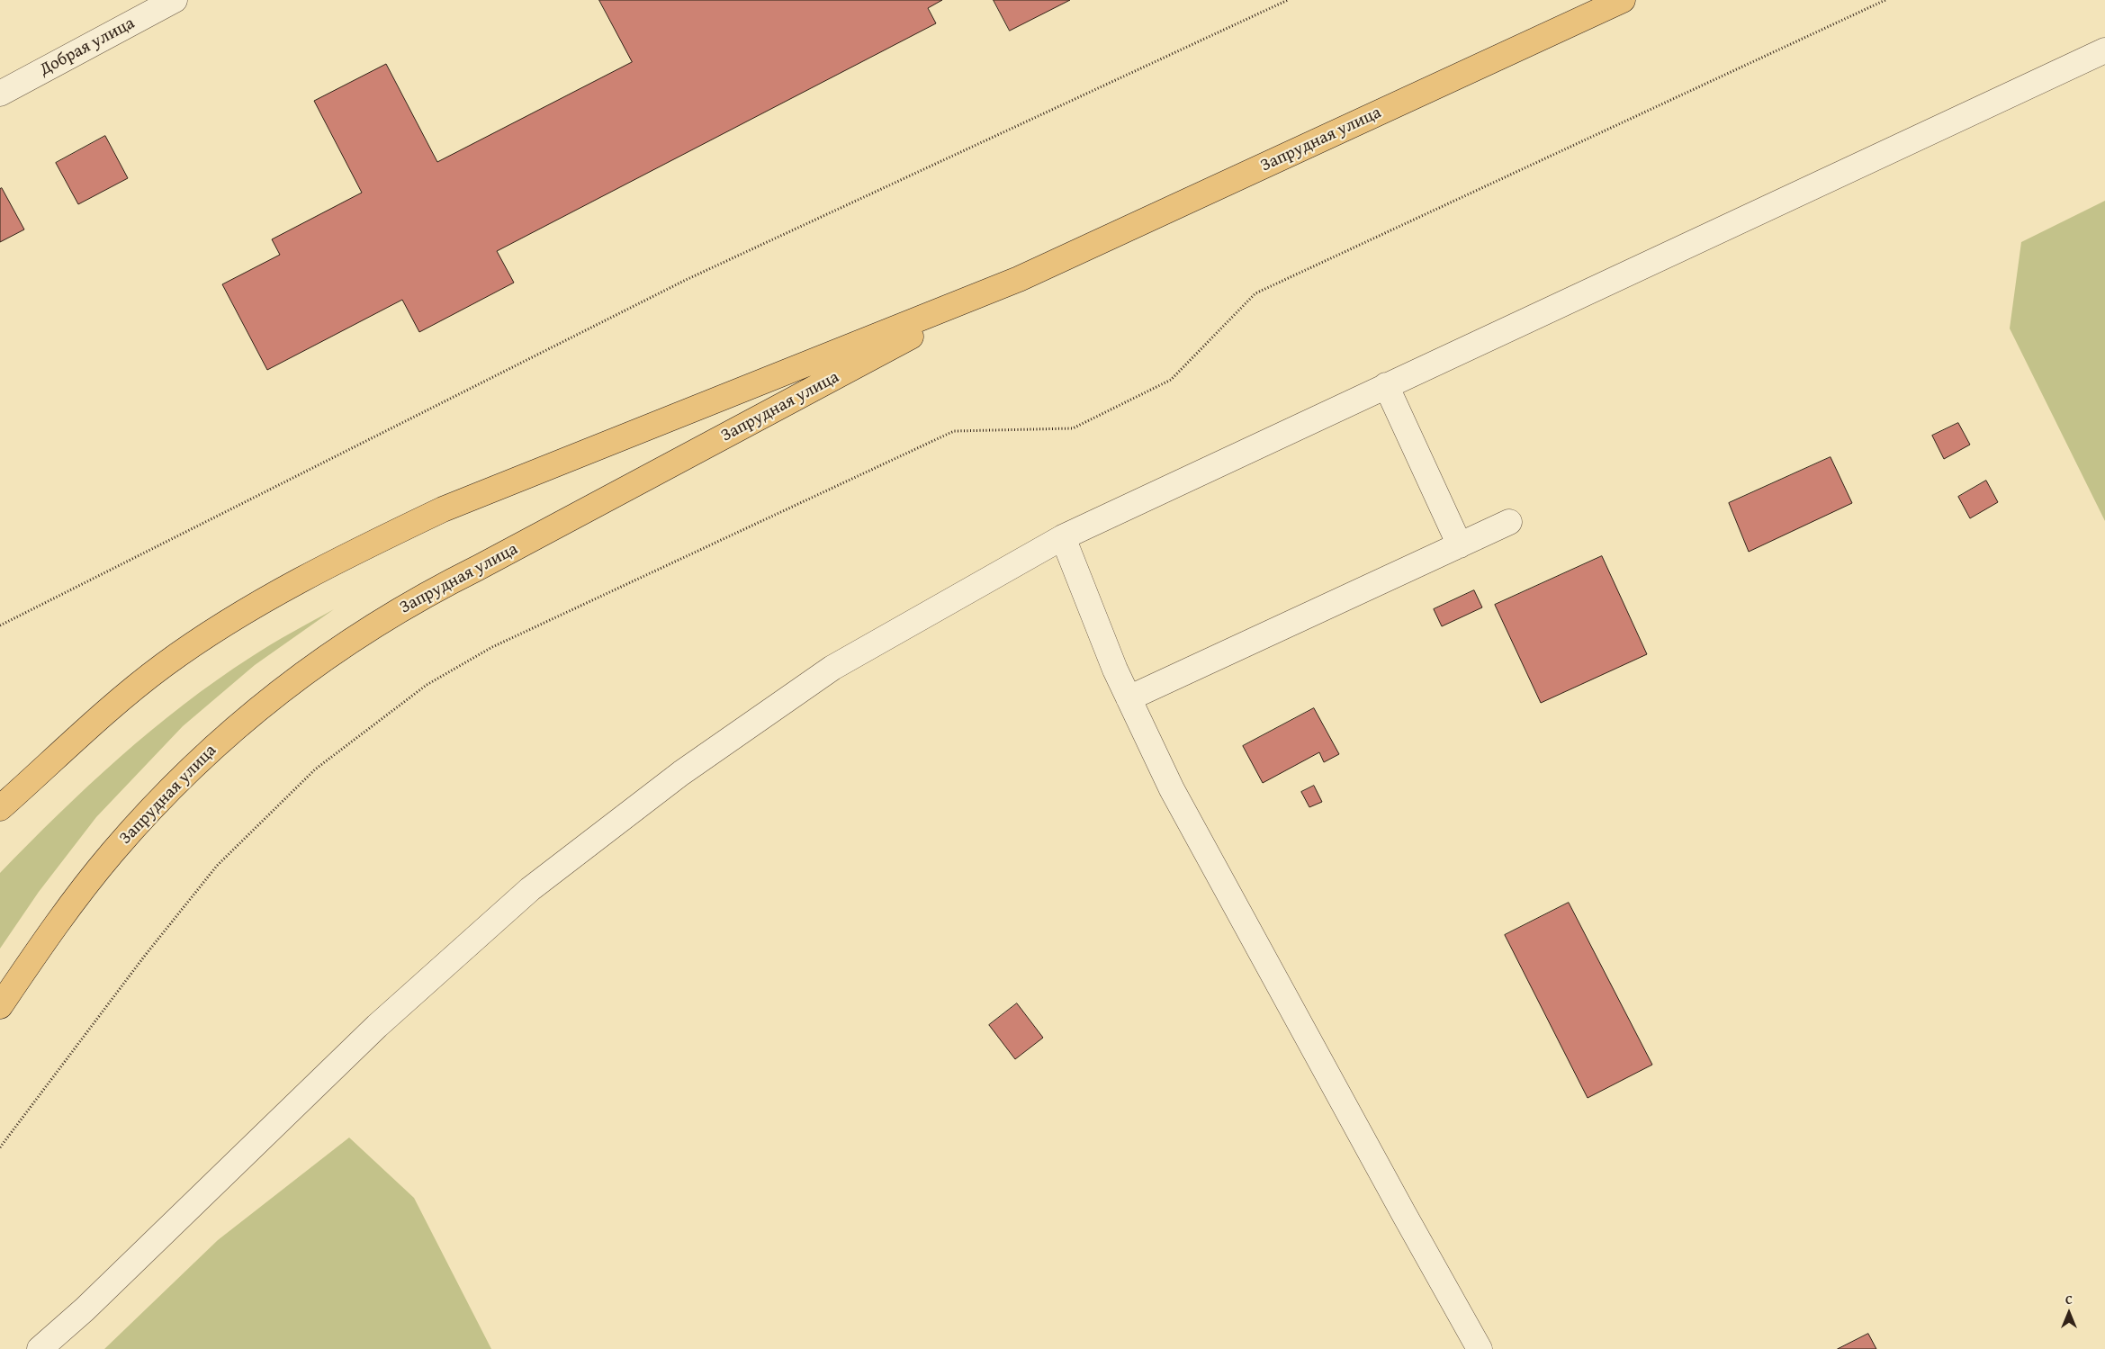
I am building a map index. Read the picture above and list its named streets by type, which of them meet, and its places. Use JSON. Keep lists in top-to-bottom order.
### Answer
{
  "streets": {
    "main road": ["Запрудная улица"],
    "street": ["Добрая улица"]
  },
  "north": "top"
}
